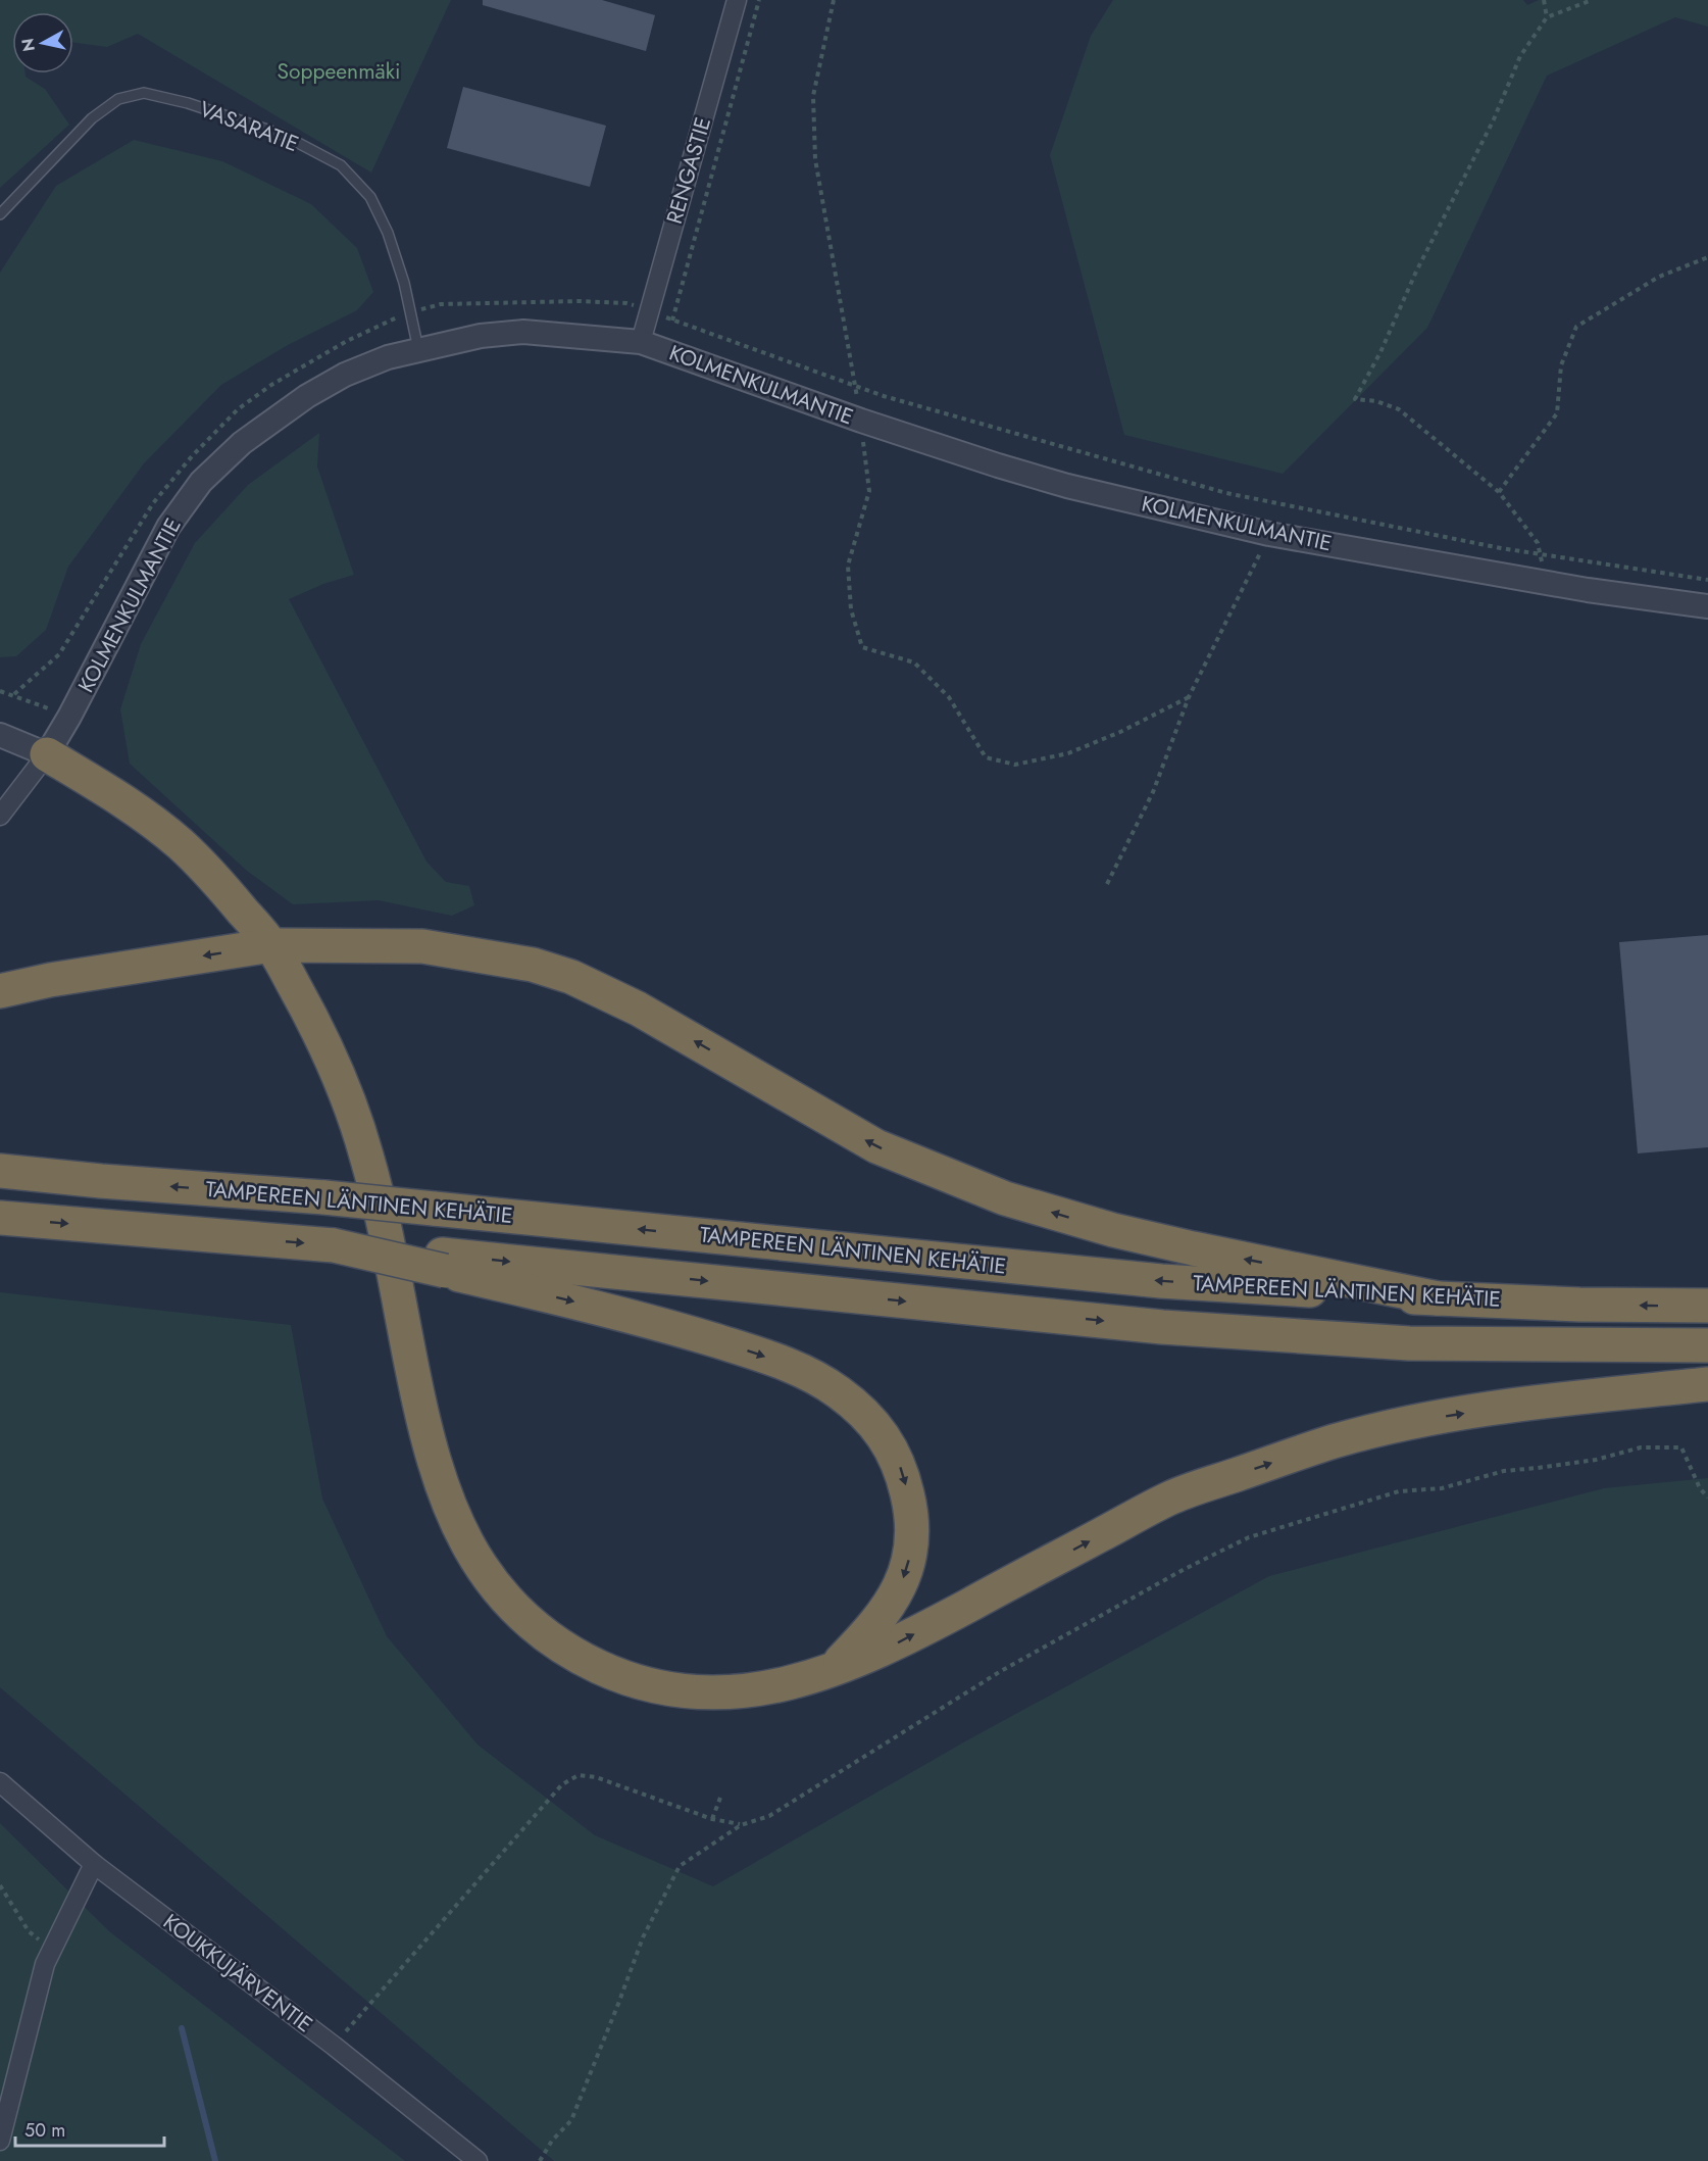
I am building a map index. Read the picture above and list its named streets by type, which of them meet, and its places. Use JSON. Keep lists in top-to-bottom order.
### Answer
{
  "streets": {
    "highway": ["TAMPEREEN LÄNTINEN KEHÄTIE"],
    "street": ["RENGASTIE", "KOLMENKULMANTIE", "KOUKKUJÄRVENTIE"],
    "lane": ["VASARATIE"]
  },
  "crossings": [
    ["VASARATIE", "KOLMENKULMANTIE"],
    ["RENGASTIE", "KOLMENKULMANTIE"]
  ],
  "parks": ["Soppeenmäki"],
  "scale_bar": "50 m",
  "north": "left"
}
